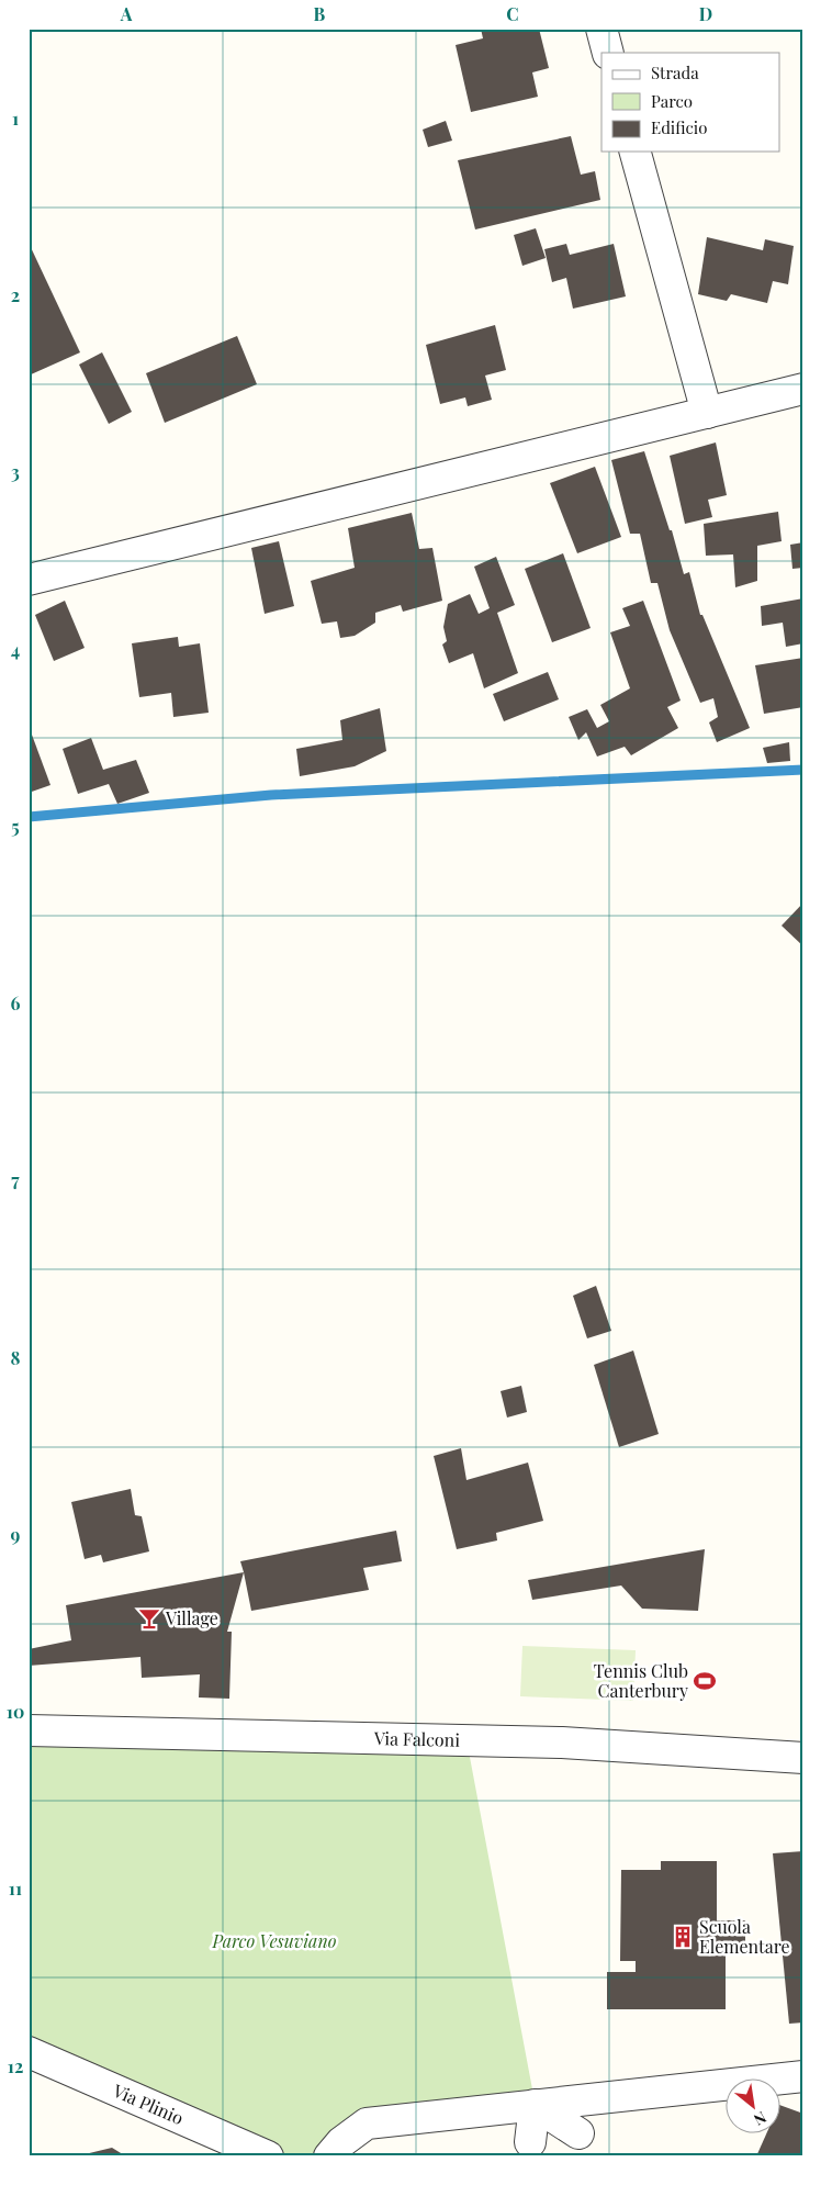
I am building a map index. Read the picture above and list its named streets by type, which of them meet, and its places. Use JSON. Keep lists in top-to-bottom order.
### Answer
{
  "streets": {
    "street": ["Via Falconi", "Via Plinio"]
  },
  "parks": ["Parco Vesuviano"],
  "places": {
    "bar": ["Village"],
    "sports": ["Tennis Club Canterbury"],
    "building": ["Scuola Elementare"]
  },
  "legend": ["Strada", "Parco", "Edificio"],
  "north": "bottom right",
  "grid": {
    "columns": [
      "A",
      "B",
      "C",
      "D"
    ],
    "rows": [
      "1",
      "2",
      "3",
      "4",
      "5",
      "6",
      "7",
      "8",
      "9",
      "10",
      "11",
      "12"
    ]
  }
}
